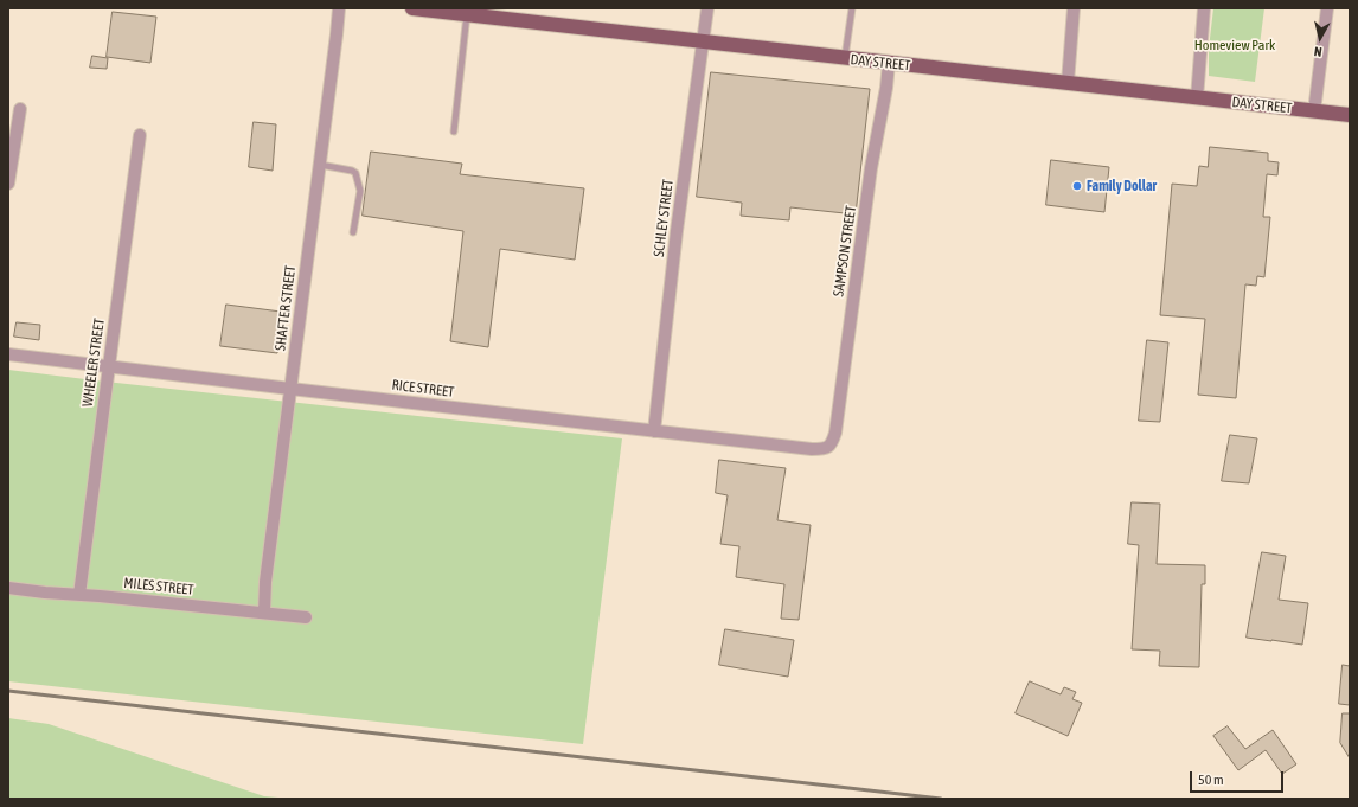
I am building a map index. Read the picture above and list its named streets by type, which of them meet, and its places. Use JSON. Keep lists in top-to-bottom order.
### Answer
{
  "streets": {
    "main road": ["DAY STREET"],
    "street": [
      "SCHLEY STREET",
      "SAMPSON STREET",
      "SHAFTER STREET",
      "WHEELER STREET",
      "RICE STREET",
      "MILES STREET"
    ]
  },
  "crossings": [
    ["DAY STREET", "SCHLEY STREET"],
    ["DAY STREET", "SAMPSON STREET"],
    ["SCHLEY STREET", "RICE STREET"],
    ["SAMPSON STREET", "RICE STREET"],
    ["SHAFTER STREET", "RICE STREET"],
    ["SHAFTER STREET", "MILES STREET"],
    ["WHEELER STREET", "RICE STREET"],
    ["WHEELER STREET", "MILES STREET"]
  ],
  "parks": ["Homeview Park"],
  "places": ["Family Dollar"],
  "scale_bar": "50 m",
  "north": "bottom"
}
